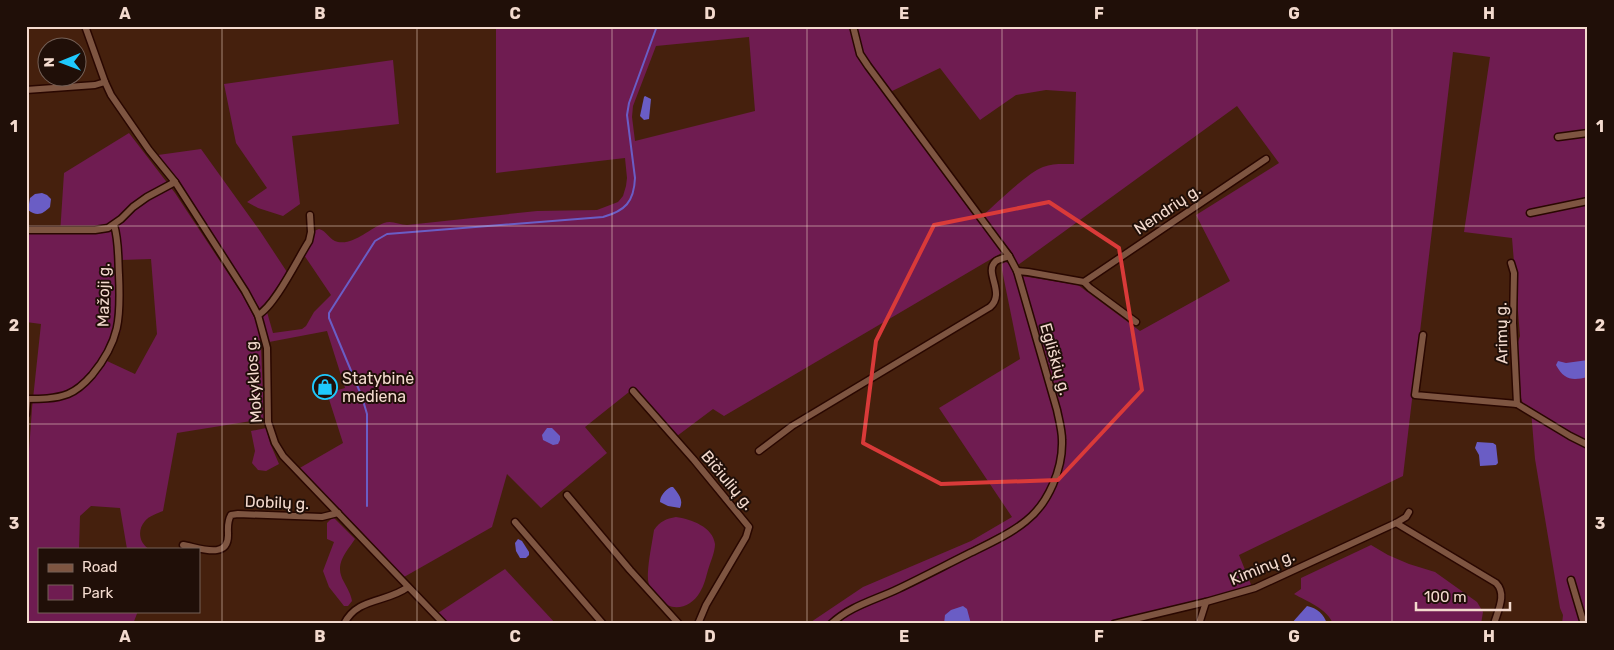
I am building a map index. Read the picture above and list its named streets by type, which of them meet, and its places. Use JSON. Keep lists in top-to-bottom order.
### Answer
{
  "streets": {
    "street": [
      "Nendrių g.",
      "Mažoji g.",
      "Arimų g.",
      "Egliškių g.",
      "Mokyklos g.",
      "Bičiulių g.",
      "Dobilų g.",
      "Kiminų g."
    ]
  },
  "crossings": [
    ["Mokyklos g.", "Dobilų g."]
  ],
  "places": {
    "shop": ["Statybinė mediena"]
  },
  "legend": ["Road", "Park"],
  "scale_bar": "100 m",
  "north": "left",
  "grid": {
    "columns": [
      "A",
      "B",
      "C",
      "D",
      "E",
      "F",
      "G",
      "H"
    ],
    "rows": ["1", "2", "3"]
  }
}
